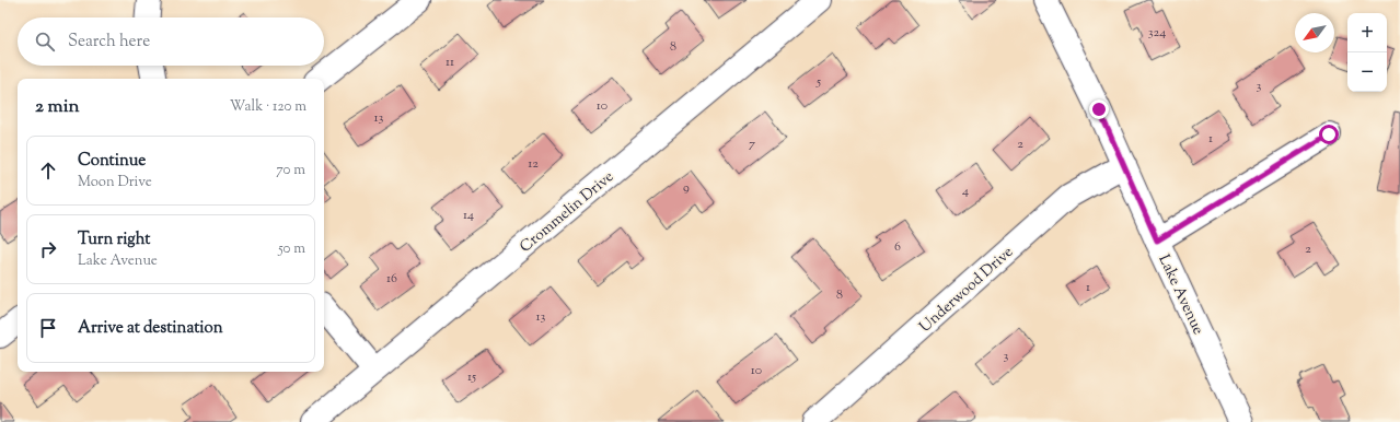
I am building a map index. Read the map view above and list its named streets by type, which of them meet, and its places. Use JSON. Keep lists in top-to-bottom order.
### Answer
{
  "streets": {
    "street": ["Crommelin Drive", "Underwood Drive", "Lake Avenue"]
  },
  "crossings": [
    ["Underwood Drive", "Lake Avenue"]
  ],
  "house_numbers": [
    "324",
    "8",
    "11",
    "5",
    "3",
    "10",
    "13",
    "1",
    "7",
    "2",
    "12",
    "9",
    "4",
    "14",
    "6",
    "2",
    "16",
    "1",
    "8",
    "13",
    "3",
    "10",
    "15"
  ],
  "north": "bottom left",
  "page": {
    "map_buttons": ["+", "−"],
    "search": "Search here",
    "heading": ["2 min", "Walk · 120 m"],
    "list": [
      ["Continue", "Moon Drive", "70 m"],
      ["Turn right", "Lake Avenue", "50 m"],
      "Arrive at destination"
    ]
  }
}
